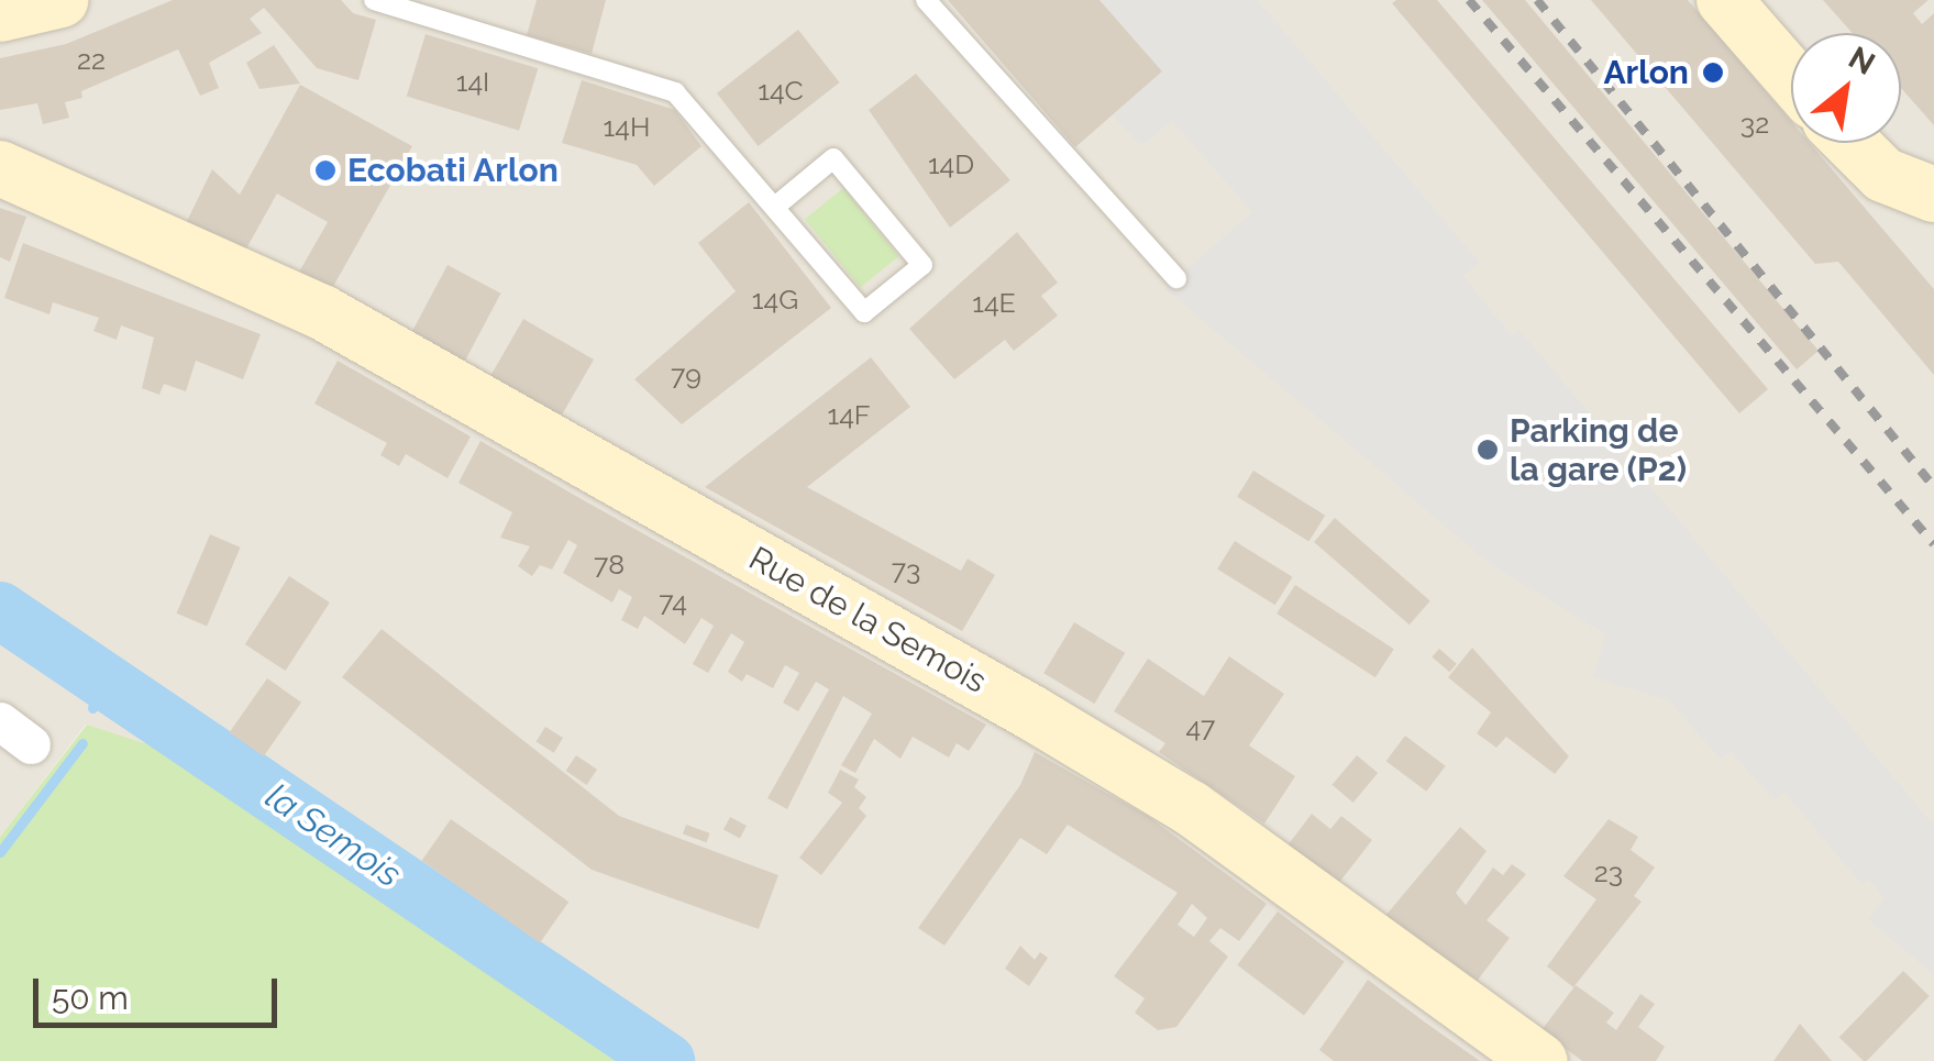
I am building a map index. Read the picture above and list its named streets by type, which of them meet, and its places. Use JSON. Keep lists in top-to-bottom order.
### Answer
{
  "streets": {
    "main road": ["Rue de la Semois"]
  },
  "water": ["la Semois"],
  "places": ["Arlon", "Ecobati Arlon", "Parking de la gare (P2)"],
  "house_numbers": [
    "22",
    "14I",
    "14C",
    "32",
    "14H",
    "14D",
    "14G",
    "14E",
    "79",
    "14F",
    "78",
    "73",
    "74",
    "47",
    "23"
  ],
  "scale_bar": "50 m",
  "north": "top right"
}
